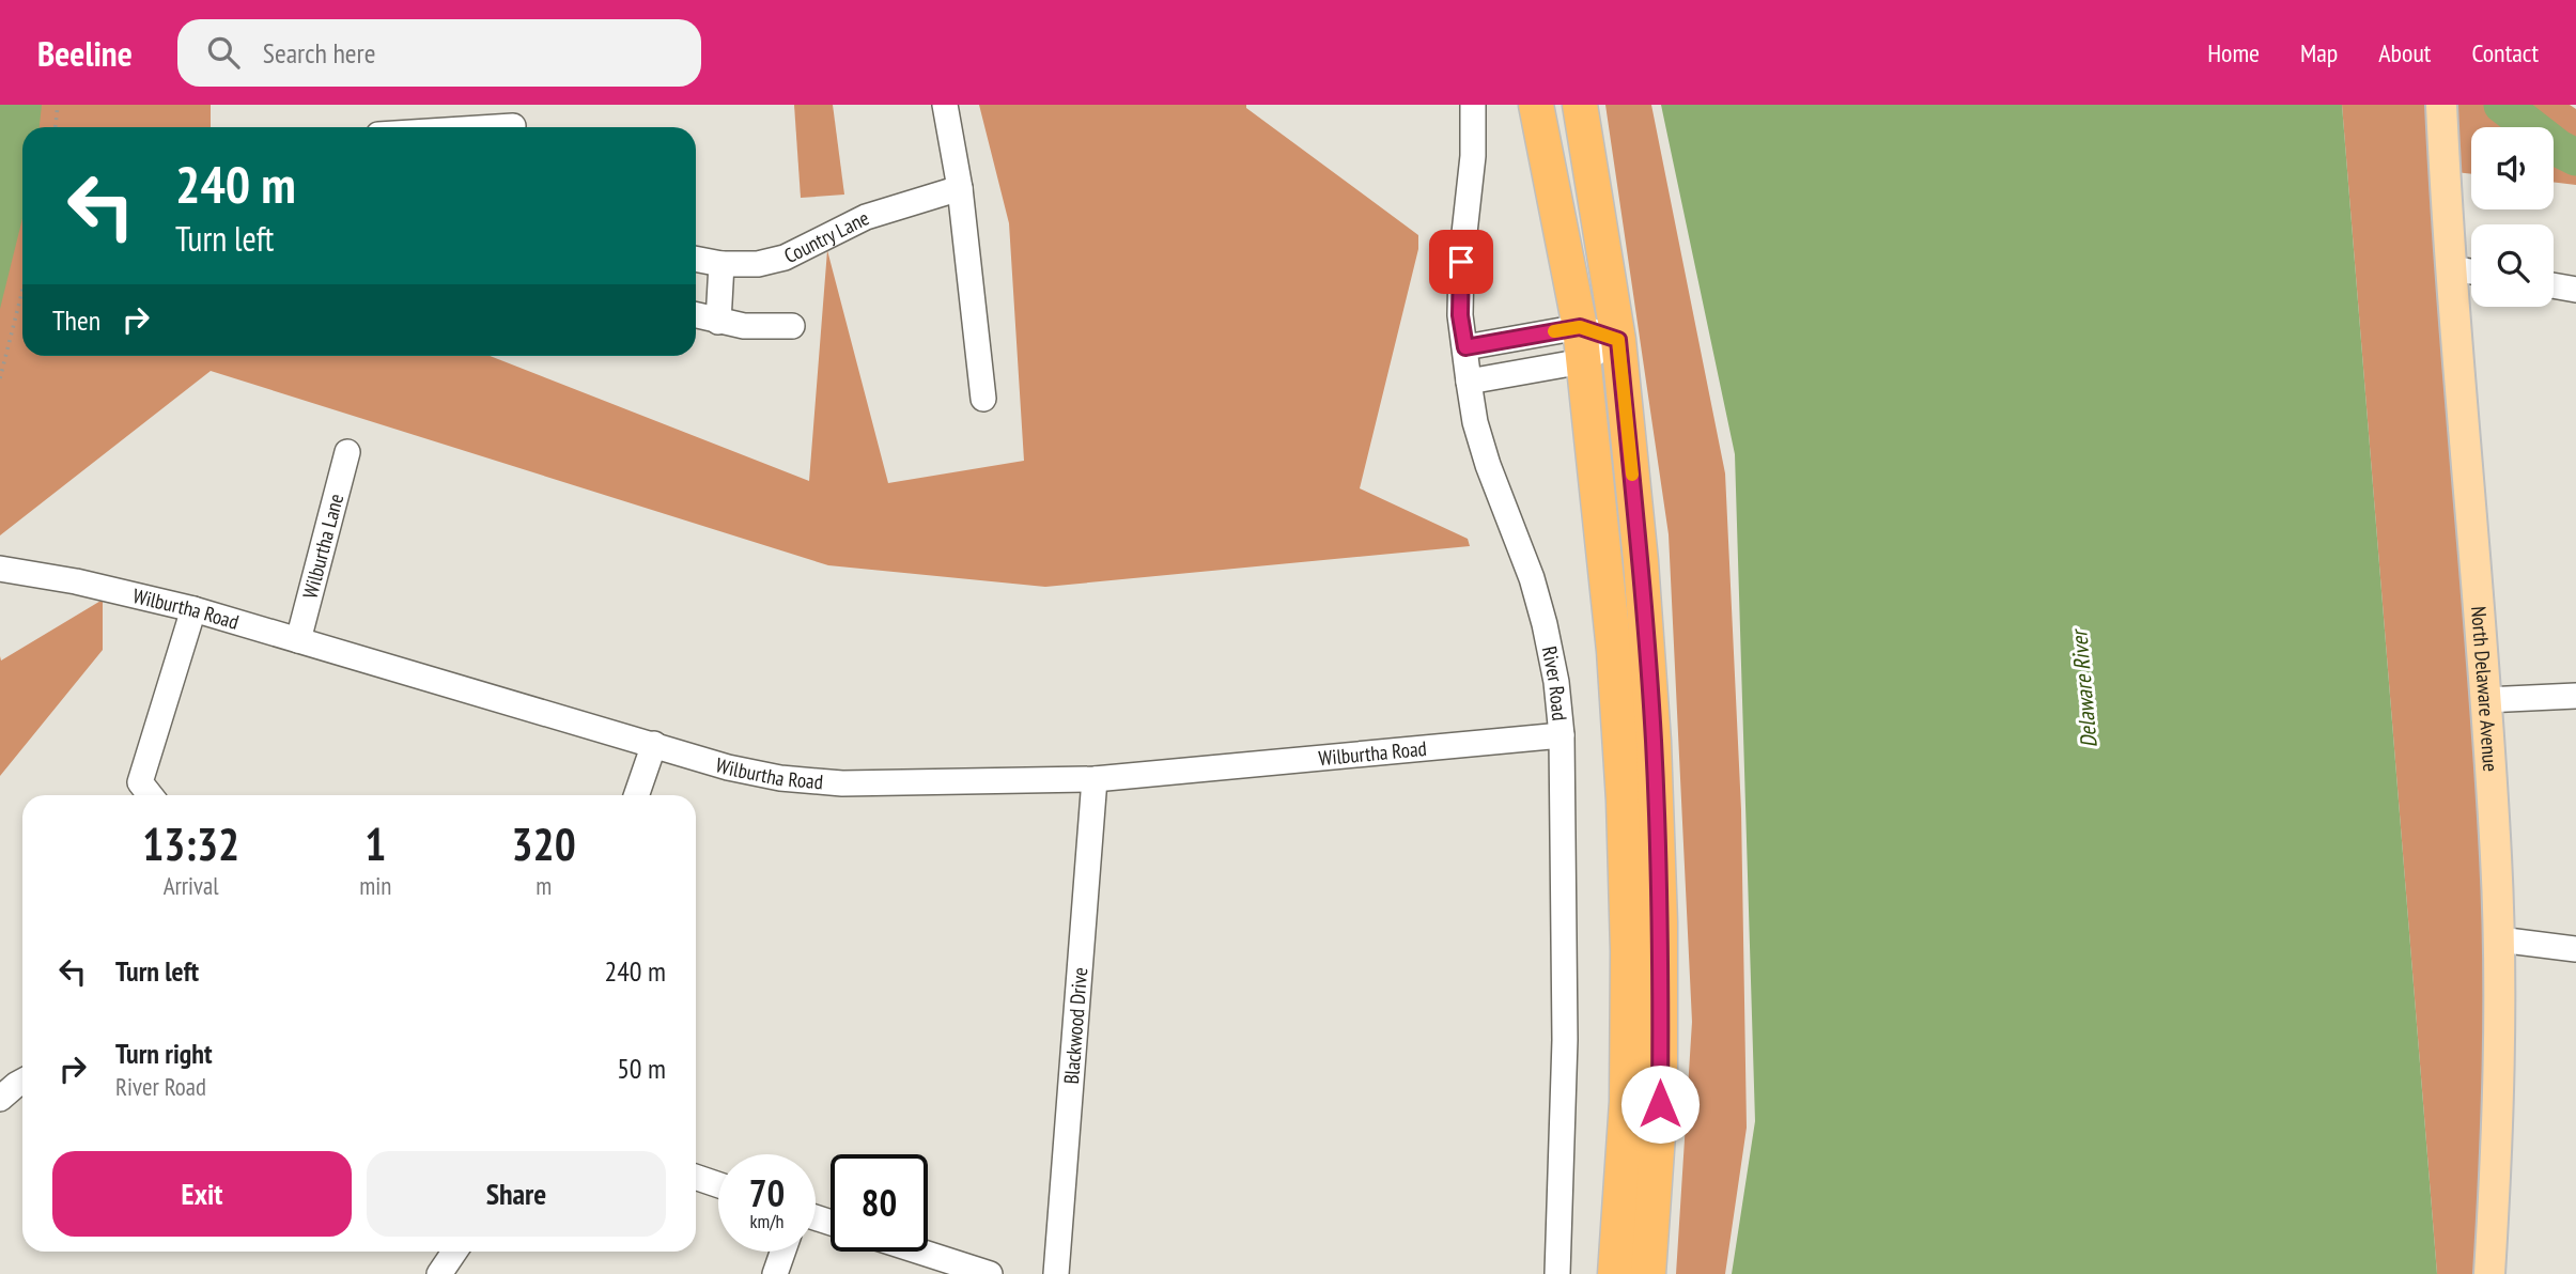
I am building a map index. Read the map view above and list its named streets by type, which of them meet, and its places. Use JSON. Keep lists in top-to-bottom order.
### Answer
{
  "streets": {
    "main road": ["North Delaware Avenue"],
    "street": [
      "Country Lane",
      "Wilburtha Lane",
      "Wilburtha Road",
      "River Road",
      "Blackwood Drive"
    ]
  },
  "crossings": [
    ["Wilburtha Lane", "Wilburtha Road"],
    ["Wilburtha Road", "River Road"],
    ["Wilburtha Road", "Blackwood Drive"]
  ],
  "water": ["Delaware River"],
  "page": {
    "header": "Beeline",
    "search": "Search here",
    "nav": [
      "Home",
      "Map",
      "About",
      "Contact"
    ],
    "turn": ["240 m", "Turn left"],
    "then": "Then",
    "eta": [
      "13:32",
      "Arrival",
      "1",
      "min",
      "320",
      "m"
    ],
    "list": [
      {
        "name": "Turn left",
        "value": "240 m"
      },
      {
        "name": "Turn right",
        "note": "River Road",
        "value": "50 m"
      }
    ],
    "buttons": ["Exit", "Share"],
    "speed": "70 km/h",
    "limit": "80"
  }
}
